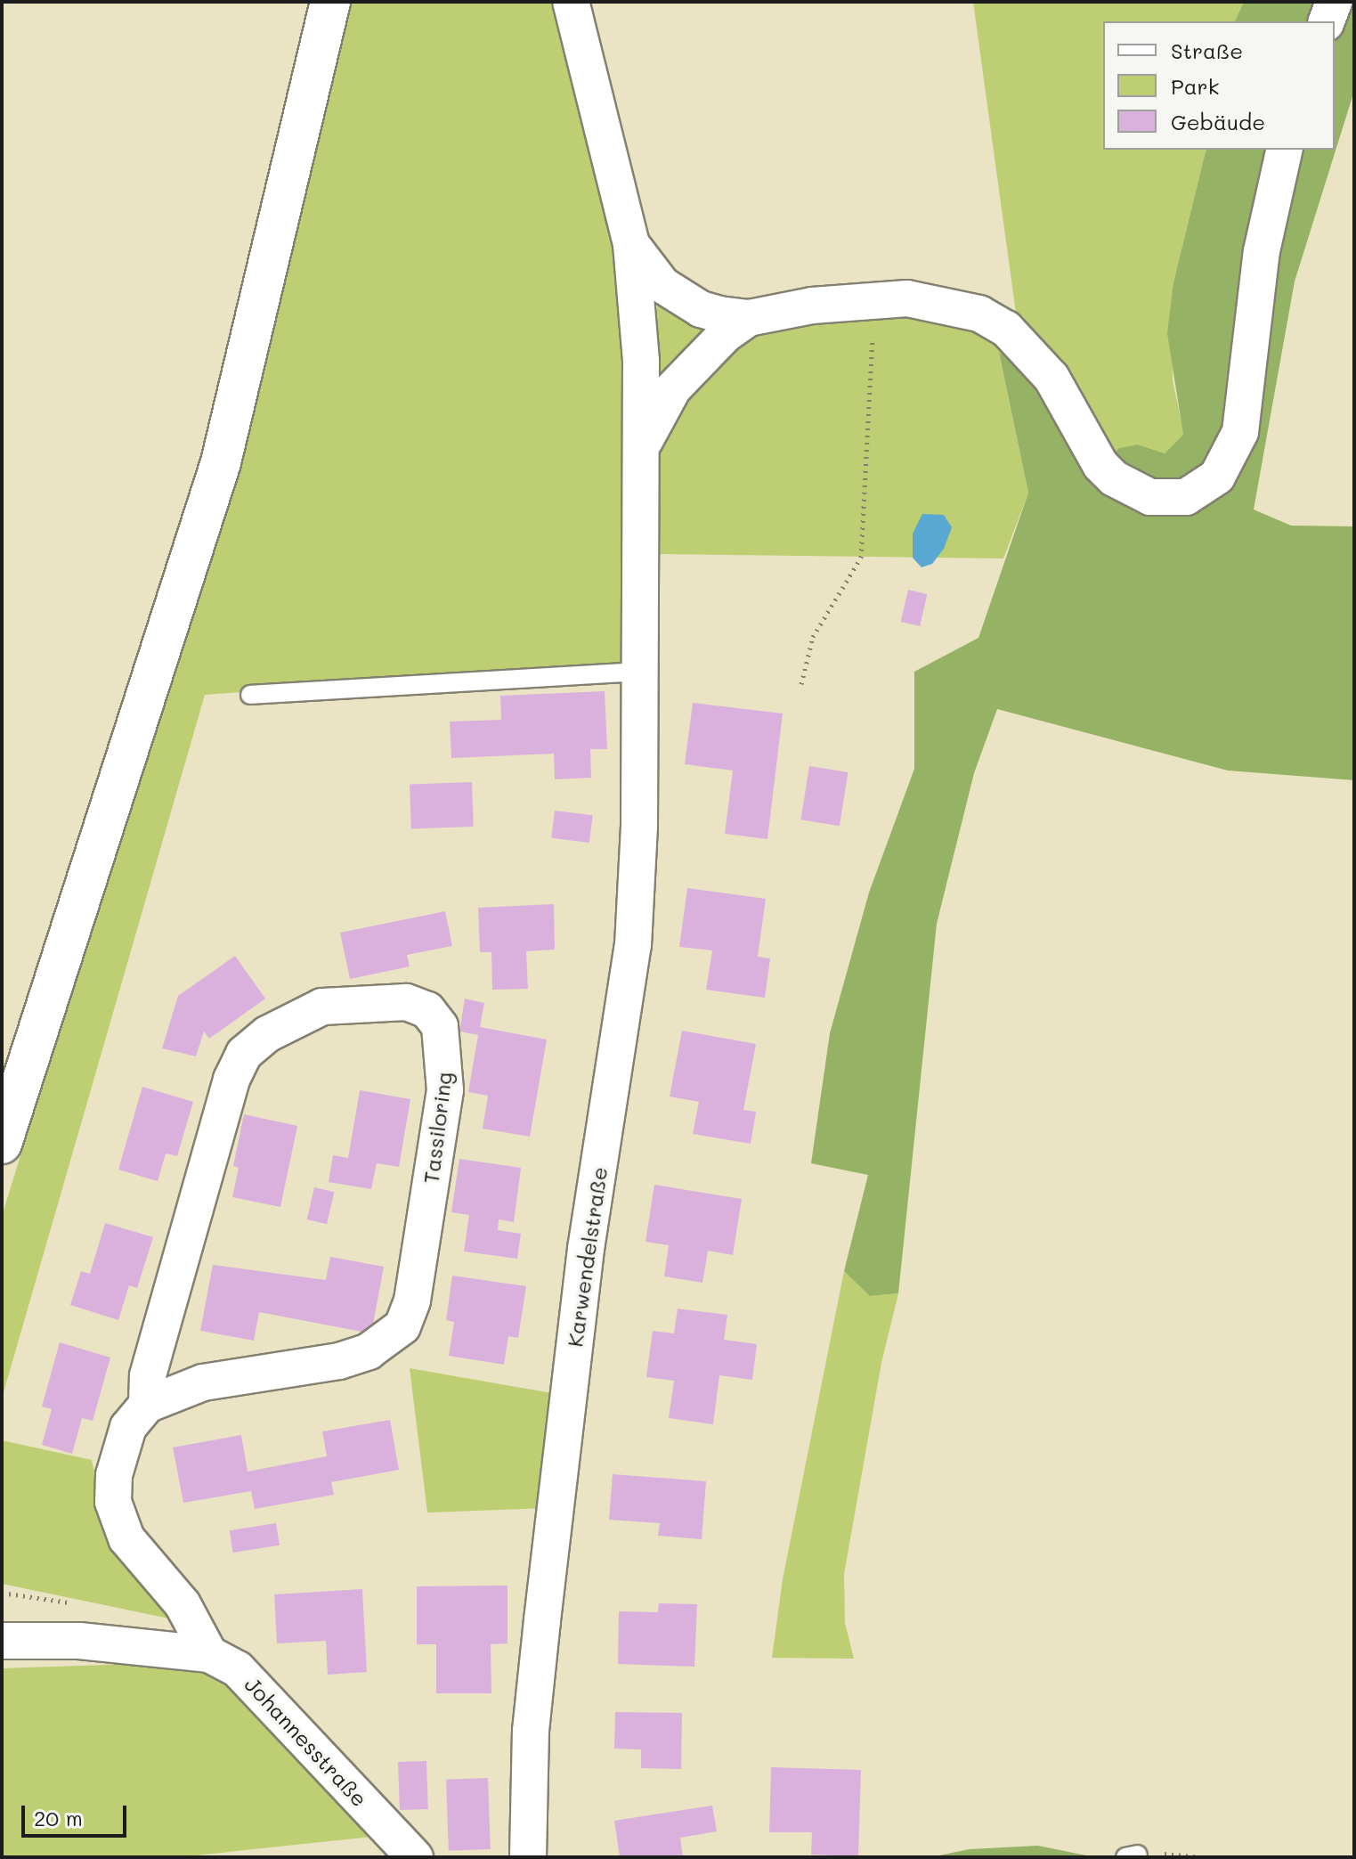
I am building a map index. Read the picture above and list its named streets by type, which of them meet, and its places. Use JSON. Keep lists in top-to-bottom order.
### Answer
{
  "streets": {
    "street": ["Tassiloring", "Karwendelstraße", "Johannesstraße"]
  },
  "crossings": [
    ["Tassiloring", "Johannesstraße"]
  ],
  "legend": ["Straße", "Park", "Gebäude"],
  "scale_bar": "20 m"
}
